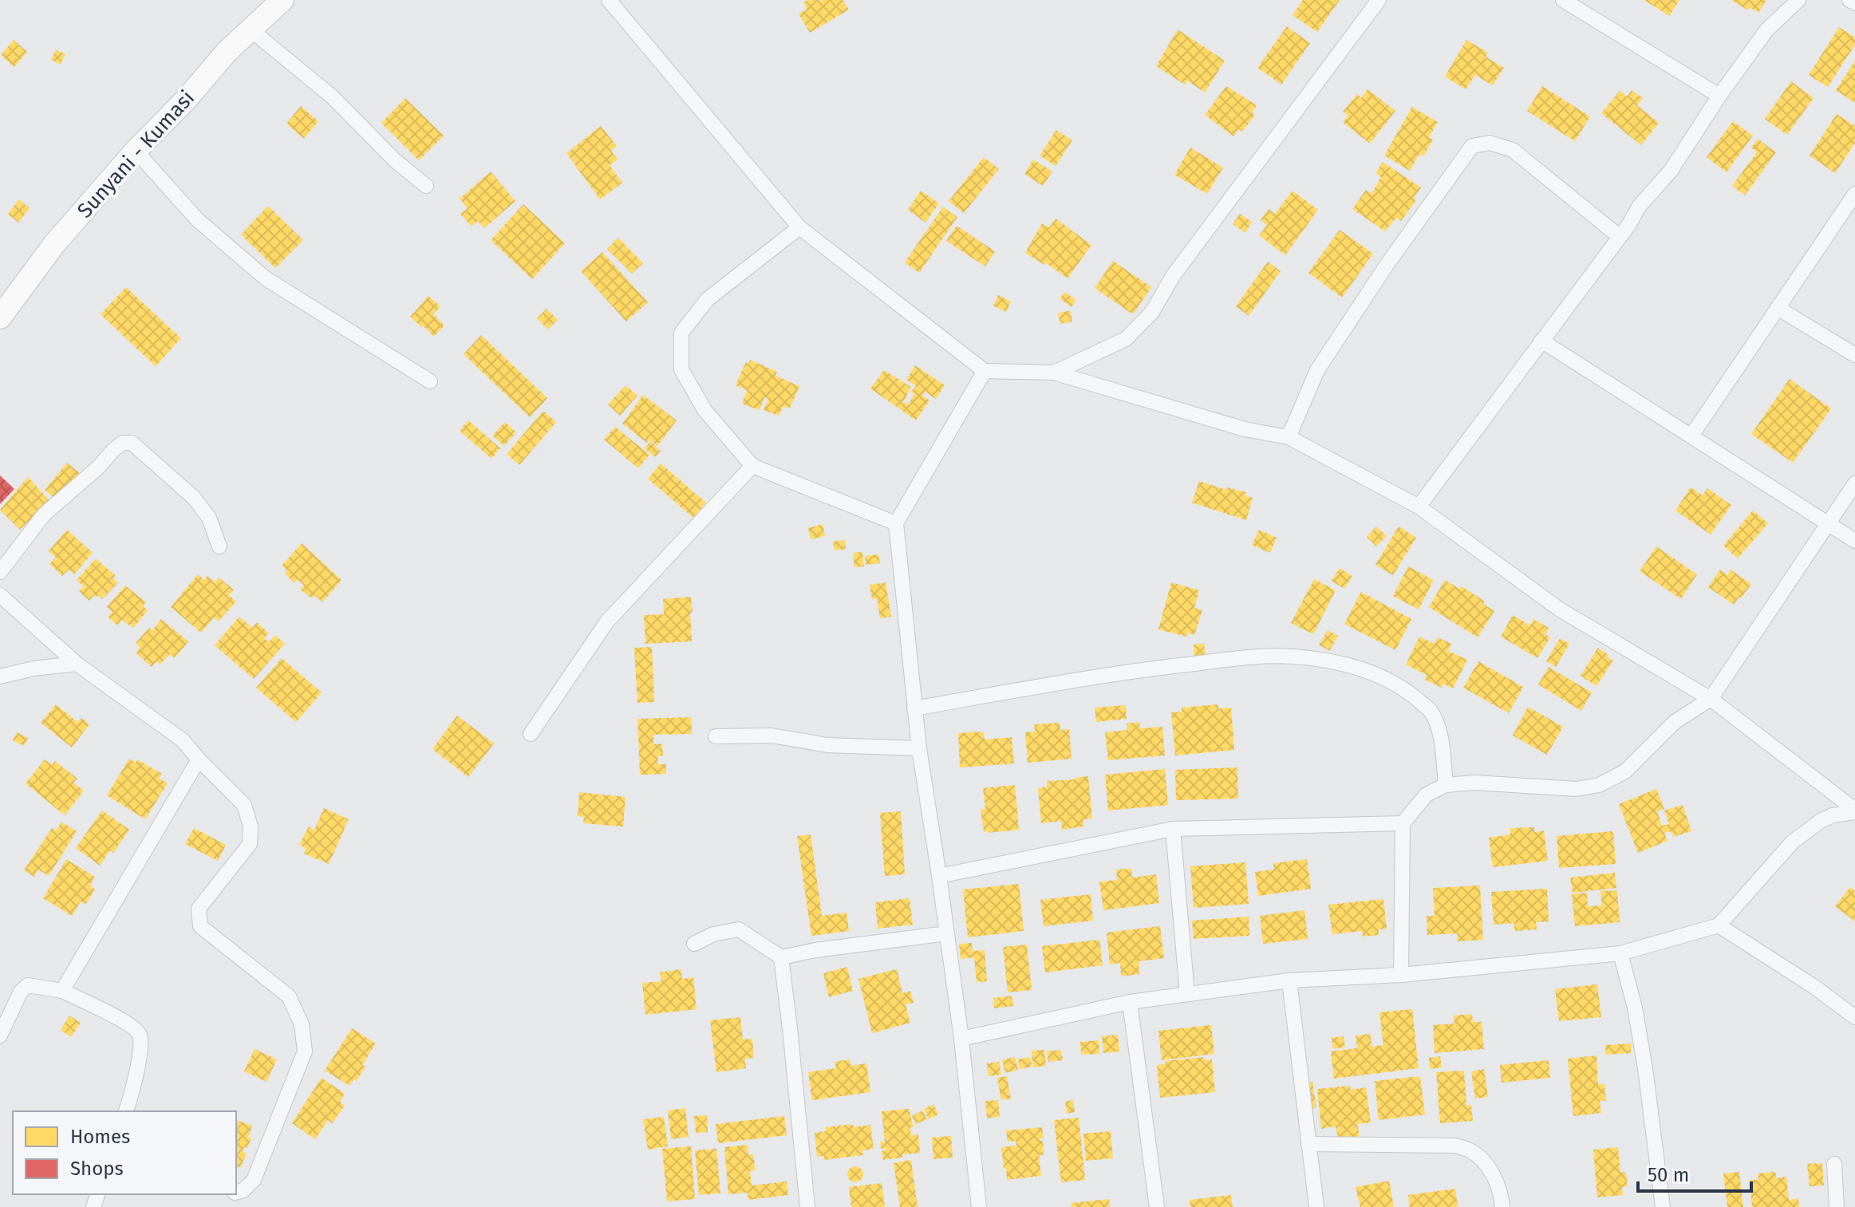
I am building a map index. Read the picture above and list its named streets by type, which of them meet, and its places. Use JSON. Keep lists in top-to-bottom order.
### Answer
{
  "streets": {
    "main road": ["Sunyani - Kumasi"]
  },
  "legend": ["Homes", "Shops"],
  "scale_bar": "50 m"
}
